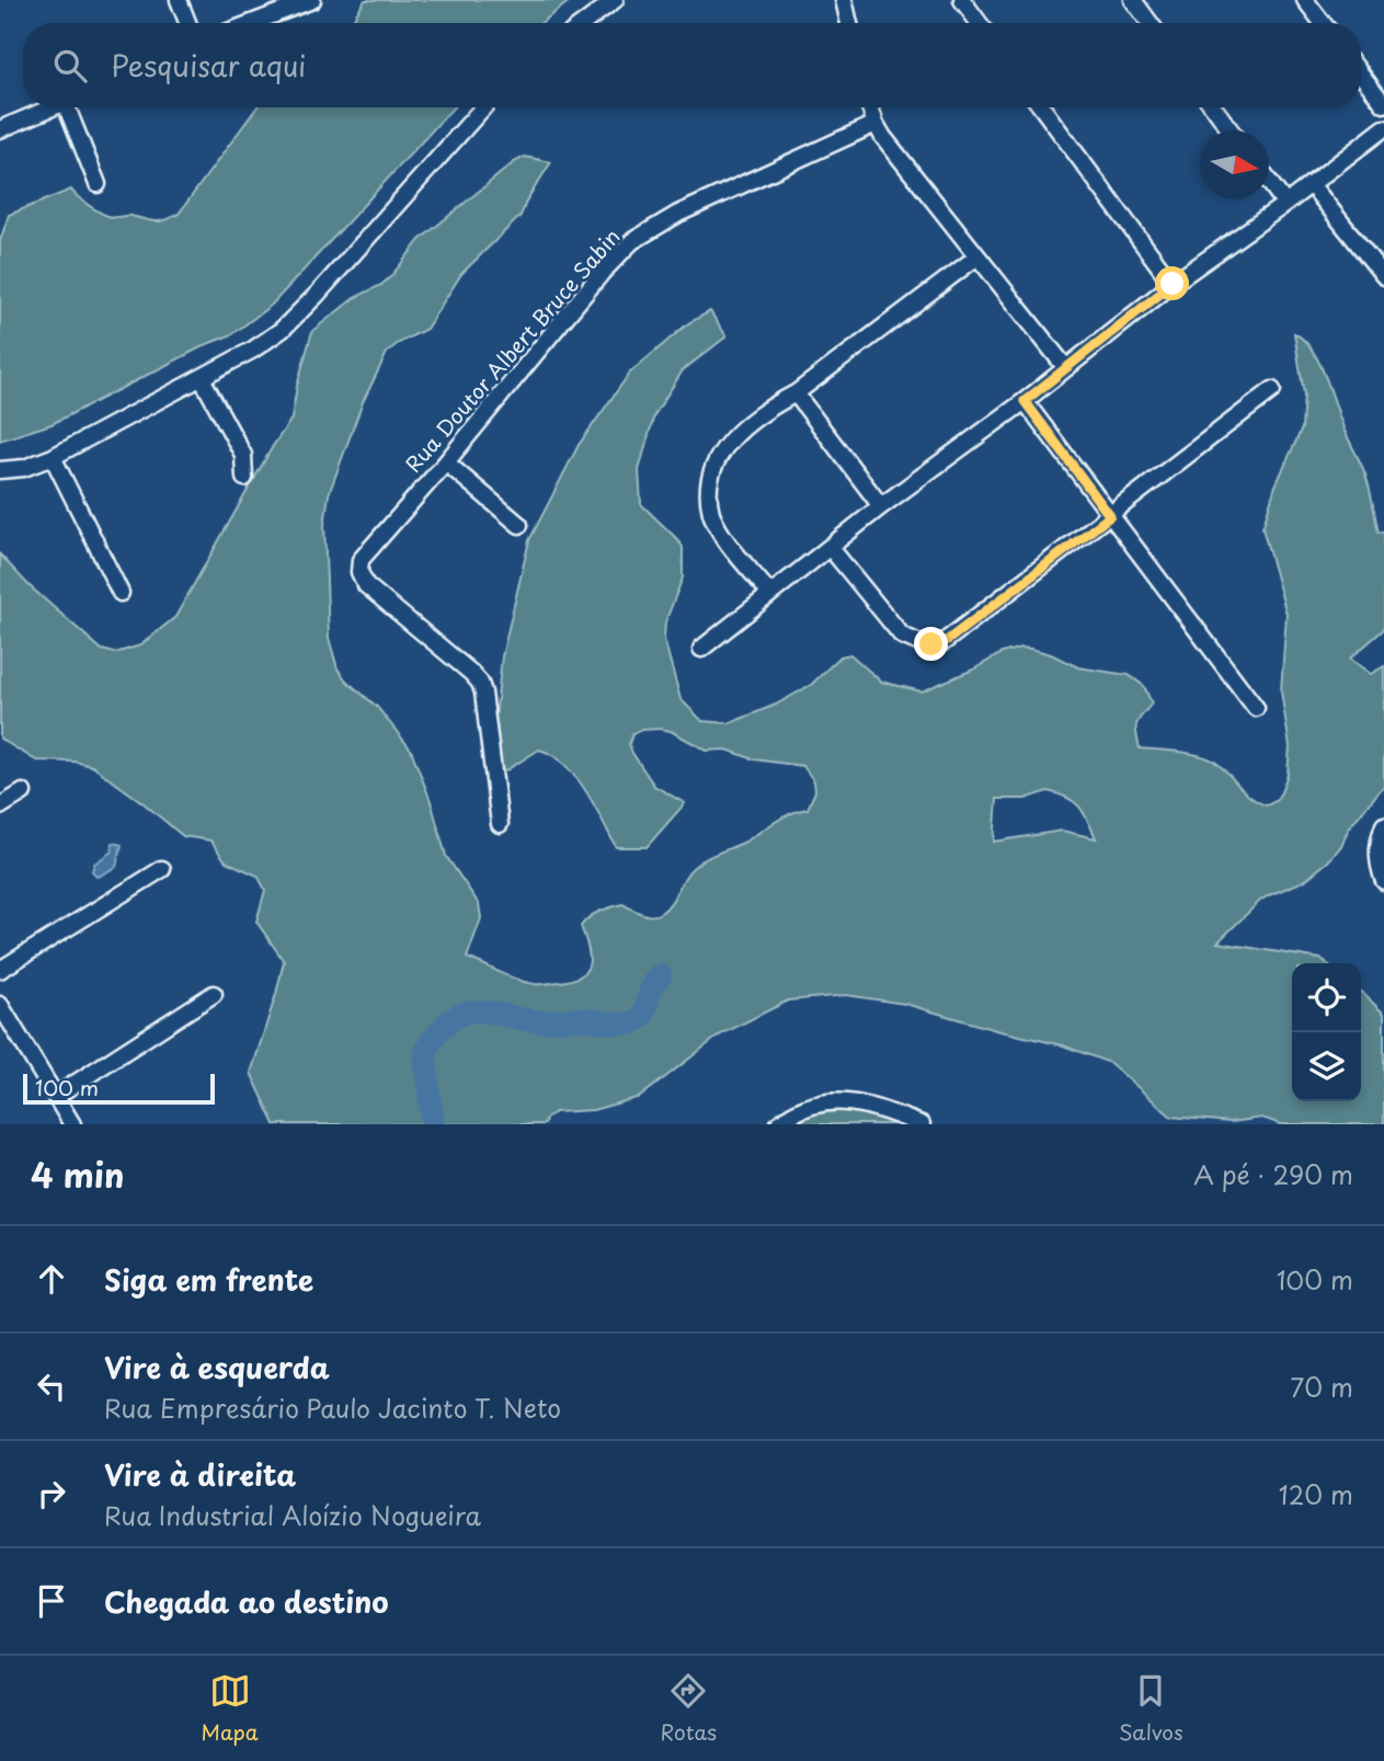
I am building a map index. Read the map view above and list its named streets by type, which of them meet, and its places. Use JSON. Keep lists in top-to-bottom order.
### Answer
{
  "streets": {
    "street": ["Rua Doutor Albert Bruce Sabin"]
  },
  "scale_bar": "100 m",
  "north": "right",
  "page": {
    "search": "Pesquisar aqui",
    "scale": "100 m",
    "heading": ["4 min", "A pé · 290 m"],
    "list": [
      ["Siga em frente", "100 m"],
      ["Vire à esquerda", "Rua Empresário Paulo Jacinto T. Neto", "70 m"],
      ["Vire à direita", "Rua Industrial Aloízio Nogueira", "120 m"],
      "Chegada ao destino"
    ],
    "nav": ["Mapa", "Rotas", "Salvos"]
  }
}
